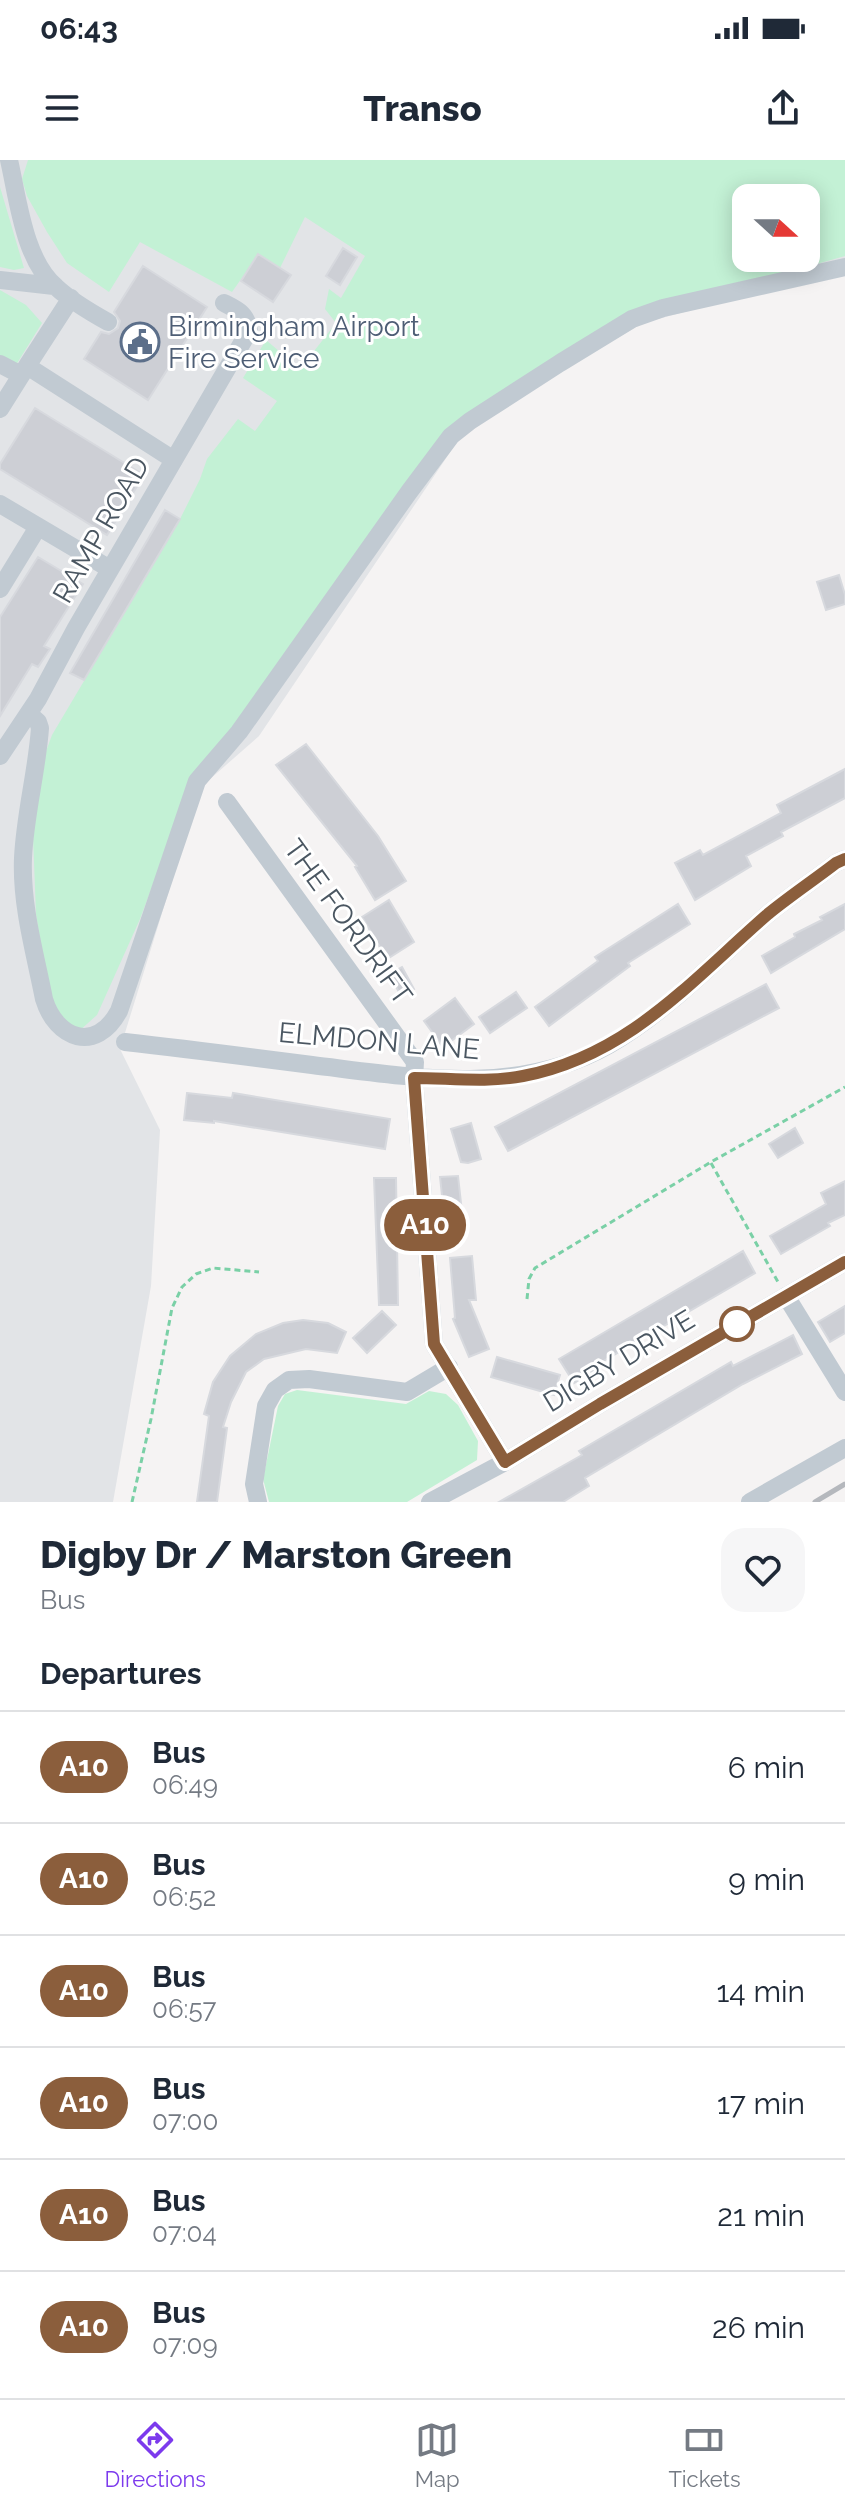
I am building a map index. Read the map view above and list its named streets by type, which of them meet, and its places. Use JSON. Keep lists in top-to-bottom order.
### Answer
{
  "streets": {
    "street": [
      "RAMP ROAD",
      "THE FORDRIFT",
      "ELMDON LANE",
      "DIGBY DRIVE"
    ]
  },
  "crossings": [
    ["THE FORDRIFT", "ELMDON LANE"]
  ],
  "places": {
    "public building": ["Birmingham Airport Fire Service"]
  },
  "lines": ["bus line A10"],
  "north": "right",
  "page": {
    "status": "06:43",
    "header": "Transo",
    "on_map": "A10",
    "heading": [
      ["Digby Dr / Marston Green", "Bus"],
      "Departures"
    ],
    "list": [
      {
        "mark": "A10",
        "name": "Bus",
        "note": "06:49",
        "value": "6 min"
      },
      {
        "mark": "A10",
        "name": "Bus",
        "note": "06:52",
        "value": "9 min"
      },
      {
        "mark": "A10",
        "name": "Bus",
        "note": "06:57",
        "value": "14 min"
      },
      {
        "mark": "A10",
        "name": "Bus",
        "note": "07:00",
        "value": "17 min"
      },
      {
        "mark": "A10",
        "name": "Bus",
        "note": "07:04",
        "value": "21 min"
      },
      {
        "mark": "A10",
        "name": "Bus",
        "note": "07:09",
        "value": "26 min"
      }
    ],
    "tabs": ["Directions", "Map", "Tickets"]
  }
}
